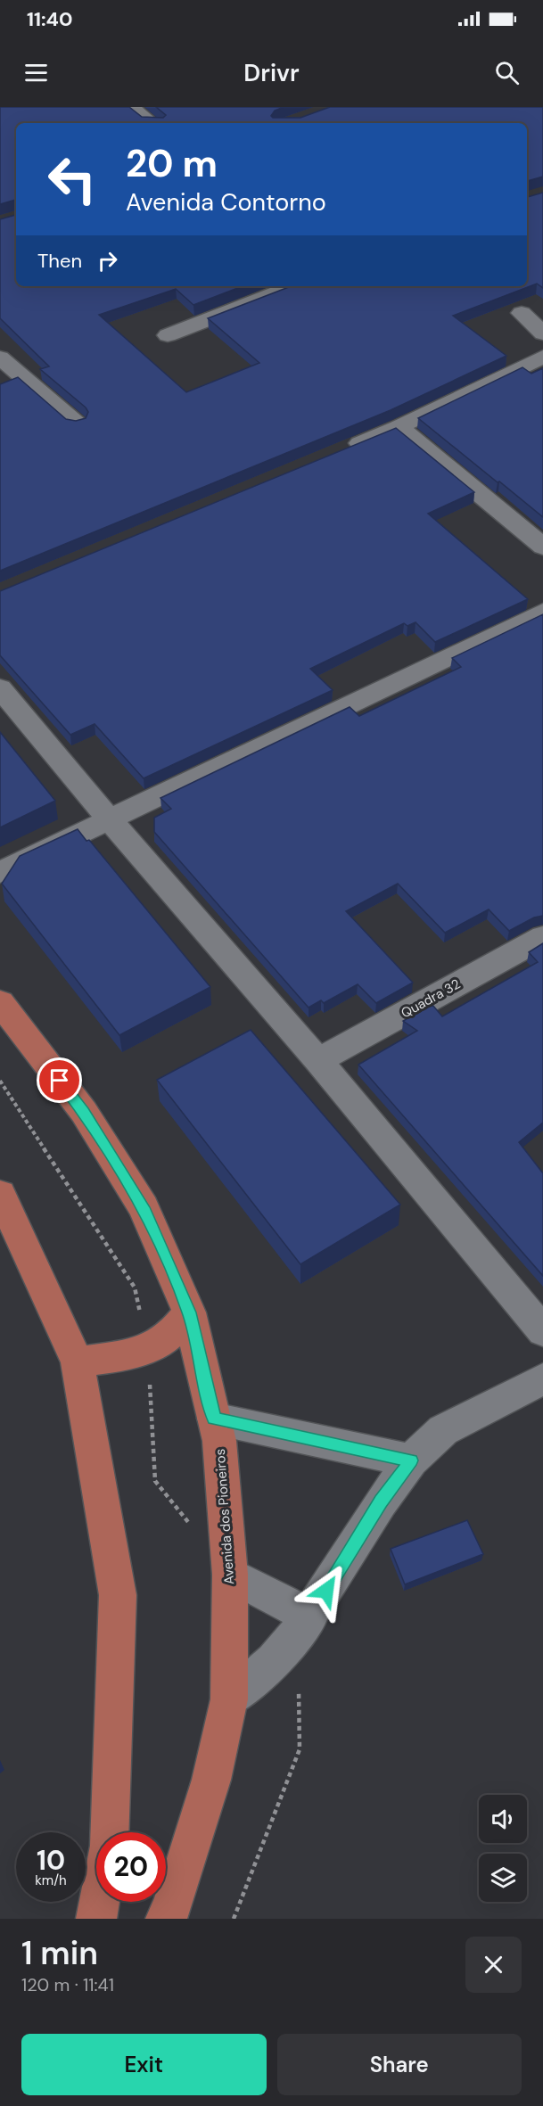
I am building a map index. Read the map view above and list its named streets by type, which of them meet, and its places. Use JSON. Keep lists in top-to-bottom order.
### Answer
{
  "streets": {
    "main road": ["Avenida dos Pioneiros"],
    "street": ["Quadra 32"]
  },
  "page": {
    "status": "11:40",
    "header": "Drivr",
    "turn": ["20 m", "Avenida Contorno"],
    "then": "Then",
    "speed": "10 km/h",
    "limit": "20",
    "heading": ["1 min", "120 m · 11:41"],
    "buttons": ["Exit", "Share"]
  }
}
